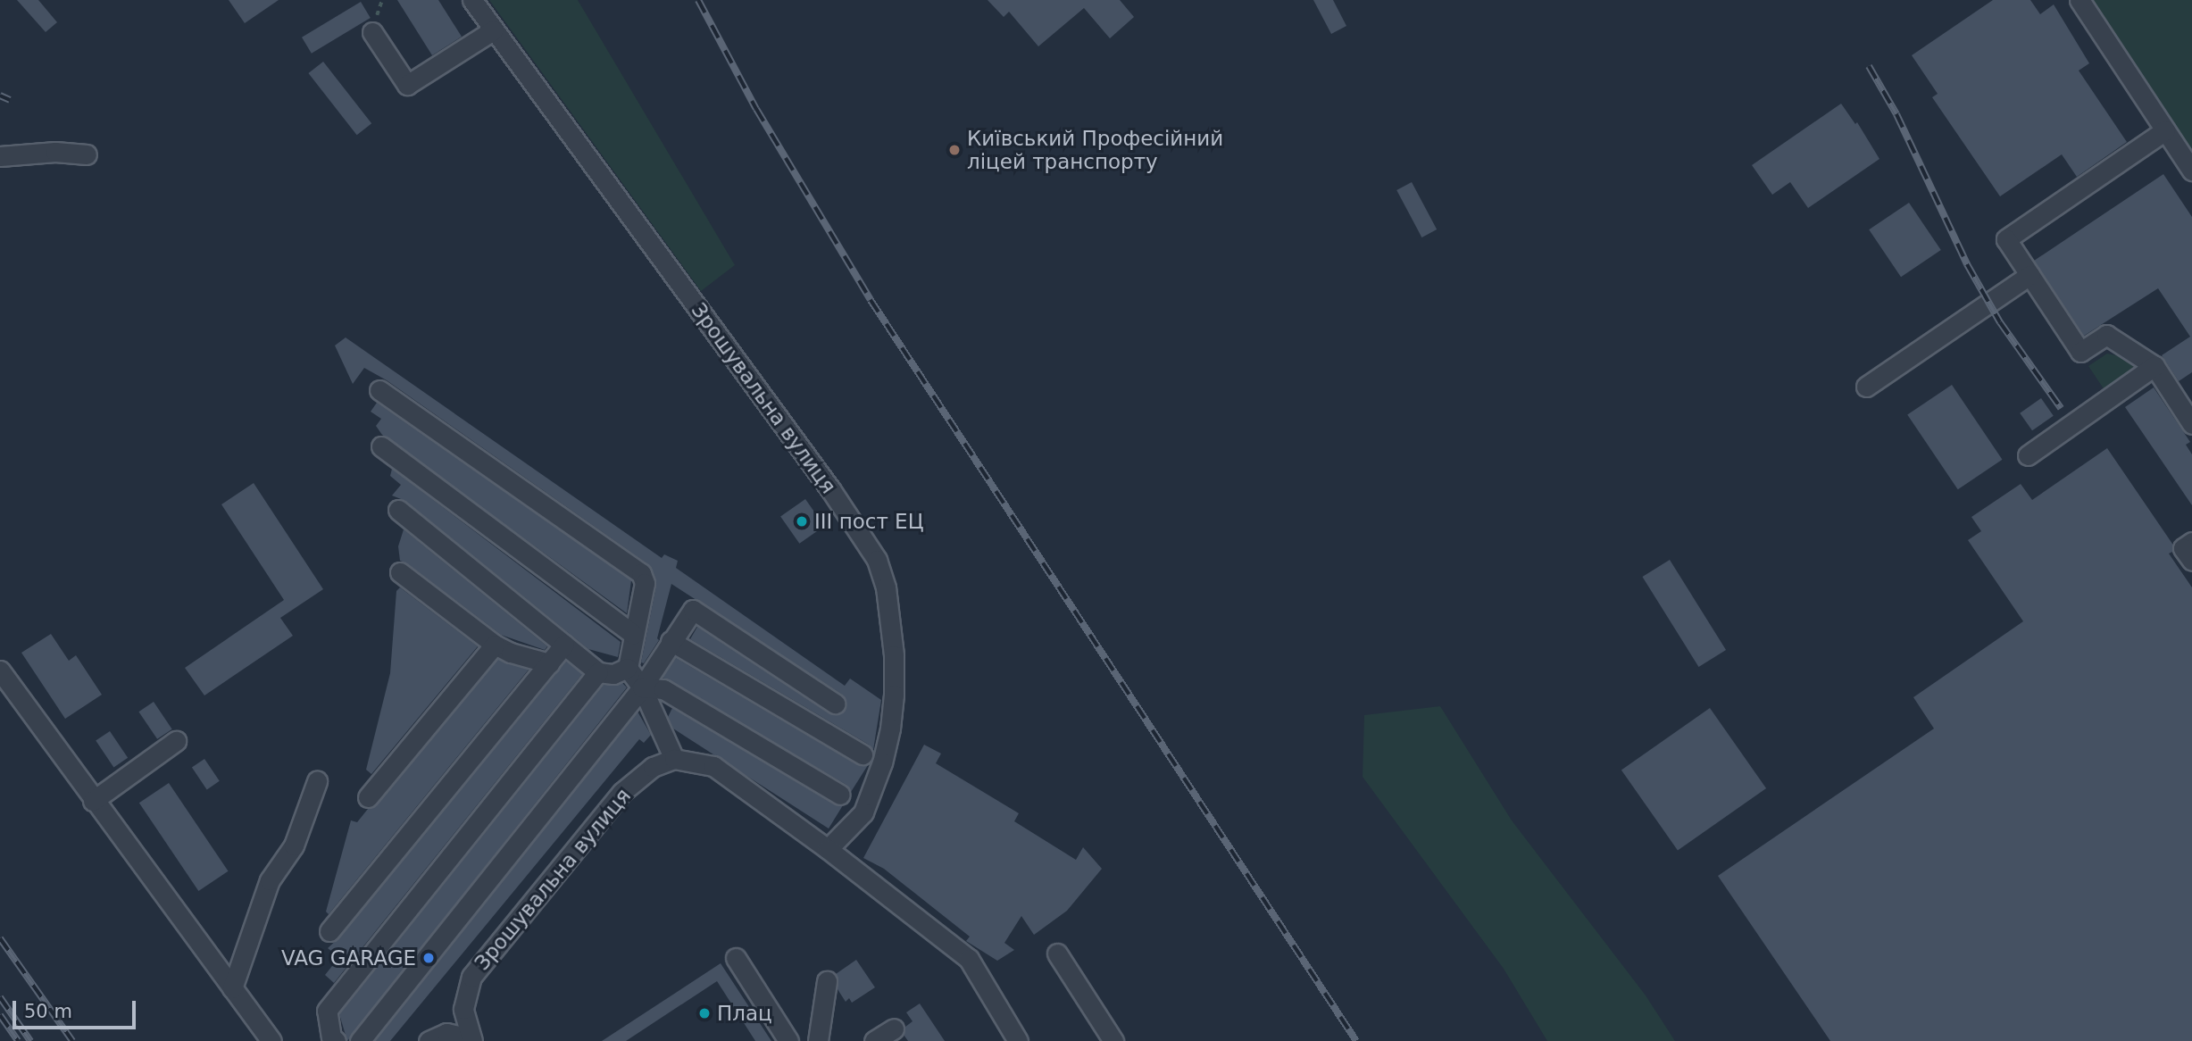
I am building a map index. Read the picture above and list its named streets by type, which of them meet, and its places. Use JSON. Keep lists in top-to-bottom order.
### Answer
{
  "streets": {
    "street": ["Зрошувальна вулиця"]
  },
  "places": [
    "Київський Професійний ліцей транспорту",
    "III пост ЕЦ",
    "VAG GARAGE",
    "Плац"
  ],
  "scale_bar": "50 m"
}
